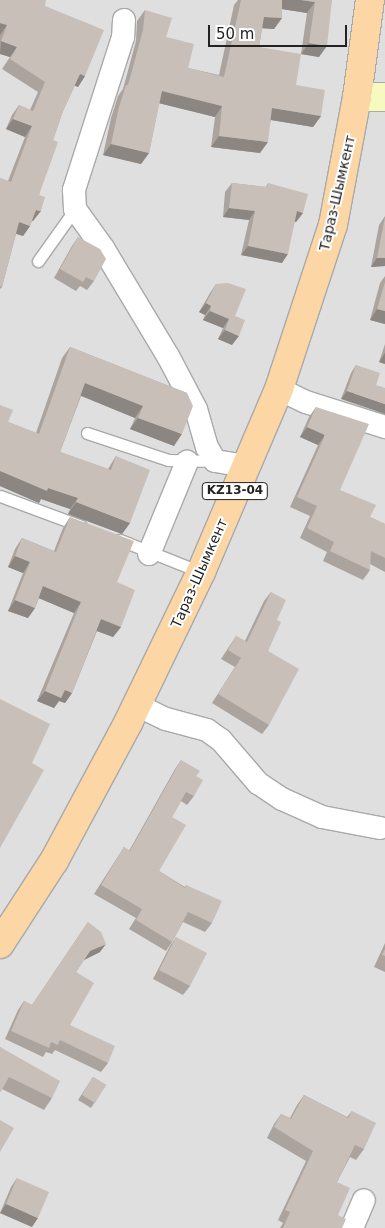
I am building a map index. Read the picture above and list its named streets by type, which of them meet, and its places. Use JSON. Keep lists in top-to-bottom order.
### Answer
{
  "streets": {
    "main road": ["Тараз-Шымкент", "KZ13-04"]
  },
  "scale_bar": "50 m"
}
